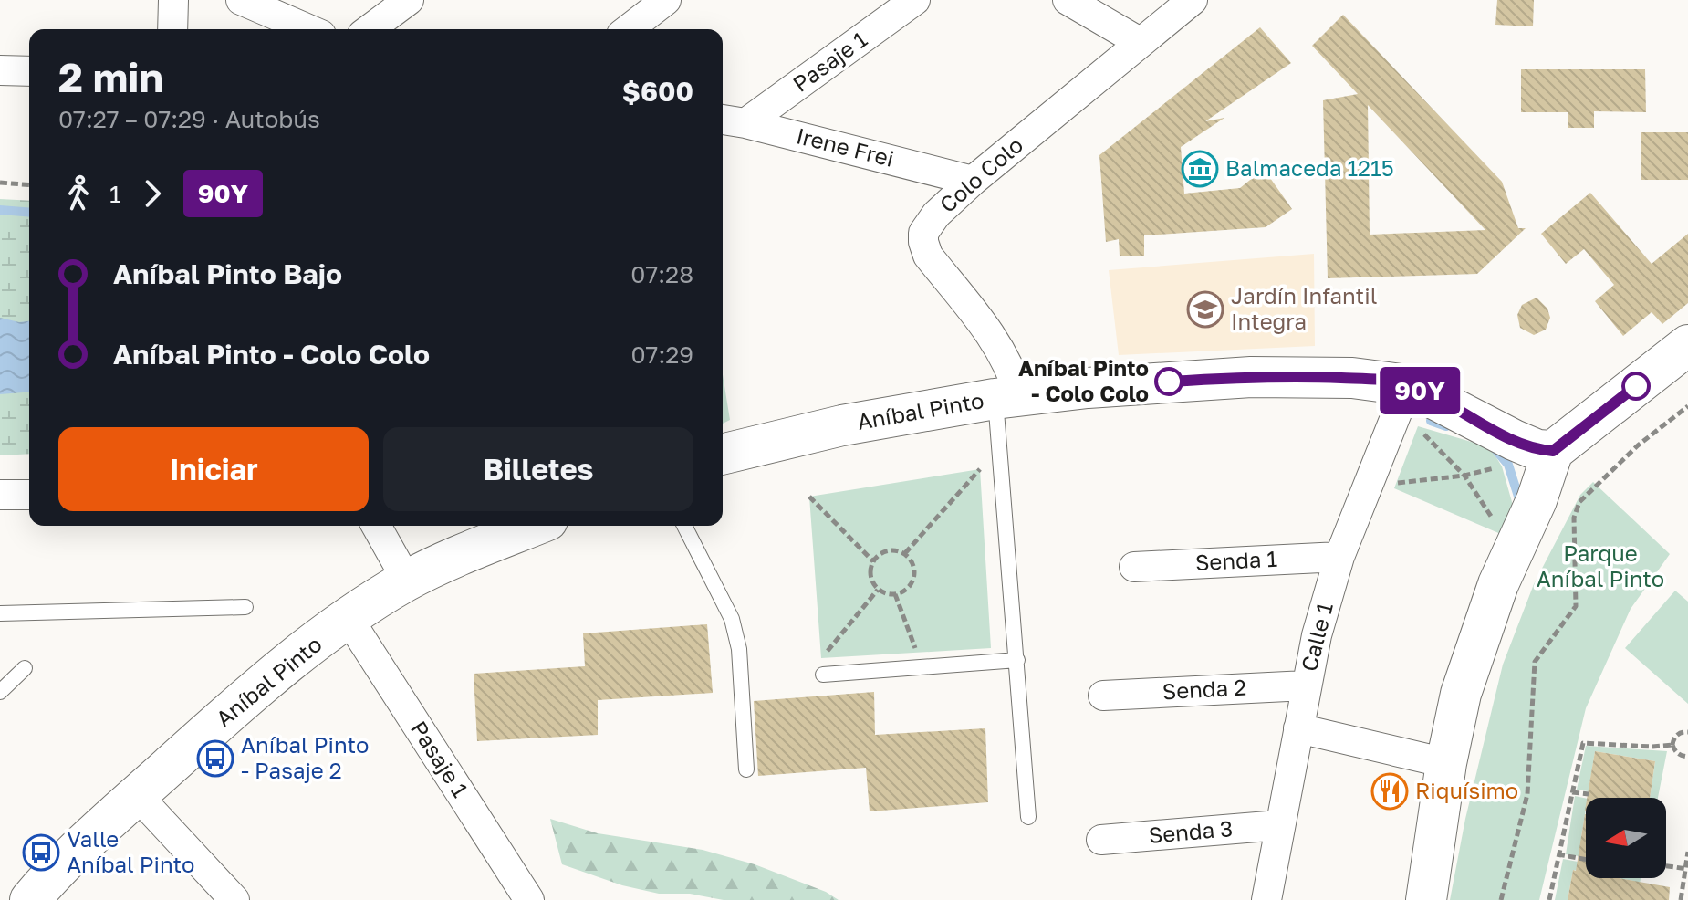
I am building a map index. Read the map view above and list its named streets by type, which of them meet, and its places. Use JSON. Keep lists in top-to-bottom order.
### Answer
{
  "streets": {
    "street": [
      "Pasaje 1",
      "Irene Frei",
      "Colo Colo",
      "Aníbal Pinto",
      "Senda 1",
      "Calle 1",
      "Senda 2",
      "Senda 3"
    ]
  },
  "crossings": [
    ["Pasaje 1", "Irene Frei"],
    ["Pasaje 1", "Aníbal Pinto"],
    ["Irene Frei", "Colo Colo"],
    ["Colo Colo", "Aníbal Pinto"],
    ["Aníbal Pinto", "Calle 1"],
    ["Senda 1", "Calle 1"],
    ["Calle 1", "Senda 2"],
    ["Calle 1", "Senda 3"]
  ],
  "parks": ["Parque Aníbal Pinto"],
  "places": {
    "museum": ["Balmaceda 1215"],
    "school or university": ["Jardín Infantil Integra"],
    "other": ["Aníbal Pinto - Colo Colo"],
    "bus stop": ["Aníbal Pinto - Pasaje 2", "Valle Aníbal Pinto"],
    "restaurant": ["Riquísimo"]
  },
  "lines": ["bus line 90Y"],
  "north": "left",
  "page": {
    "on_map": "90Y",
    "heading": ["2 min", "07:27 – 07:29 · Autobús", "$600"],
    "legs": ["1", "90Y"],
    "list": [
      {
        "name": "Aníbal Pinto Bajo",
        "value": "07:28"
      },
      {
        "name": "Aníbal Pinto - Colo Colo",
        "value": "07:29"
      }
    ],
    "buttons": ["Iniciar", "Billetes"]
  }
}
